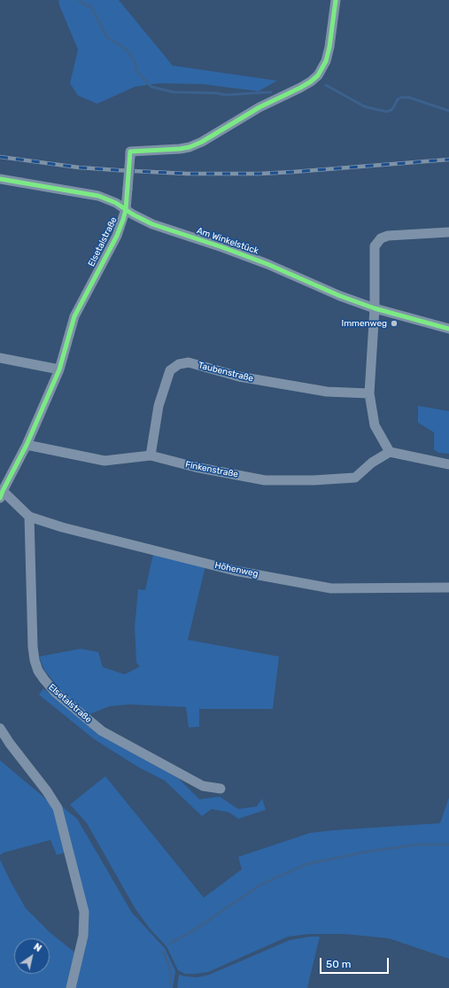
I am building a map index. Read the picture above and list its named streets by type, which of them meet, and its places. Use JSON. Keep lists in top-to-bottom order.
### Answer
{
  "streets": {
    "street": [
      "Am Winkelstück",
      "Elsetalstraße",
      "Taubenstraße",
      "Finkenstraße",
      "Höhenweg"
    ]
  },
  "crossings": [
    ["Am Winkelstück", "Elsetalstraße"],
    ["Elsetalstraße", "Finkenstraße"],
    ["Elsetalstraße", "Höhenweg"],
    ["Taubenstraße", "Finkenstraße"]
  ],
  "places": ["Immenweg"],
  "scale_bar": "50 m",
  "north": "top right"
}
